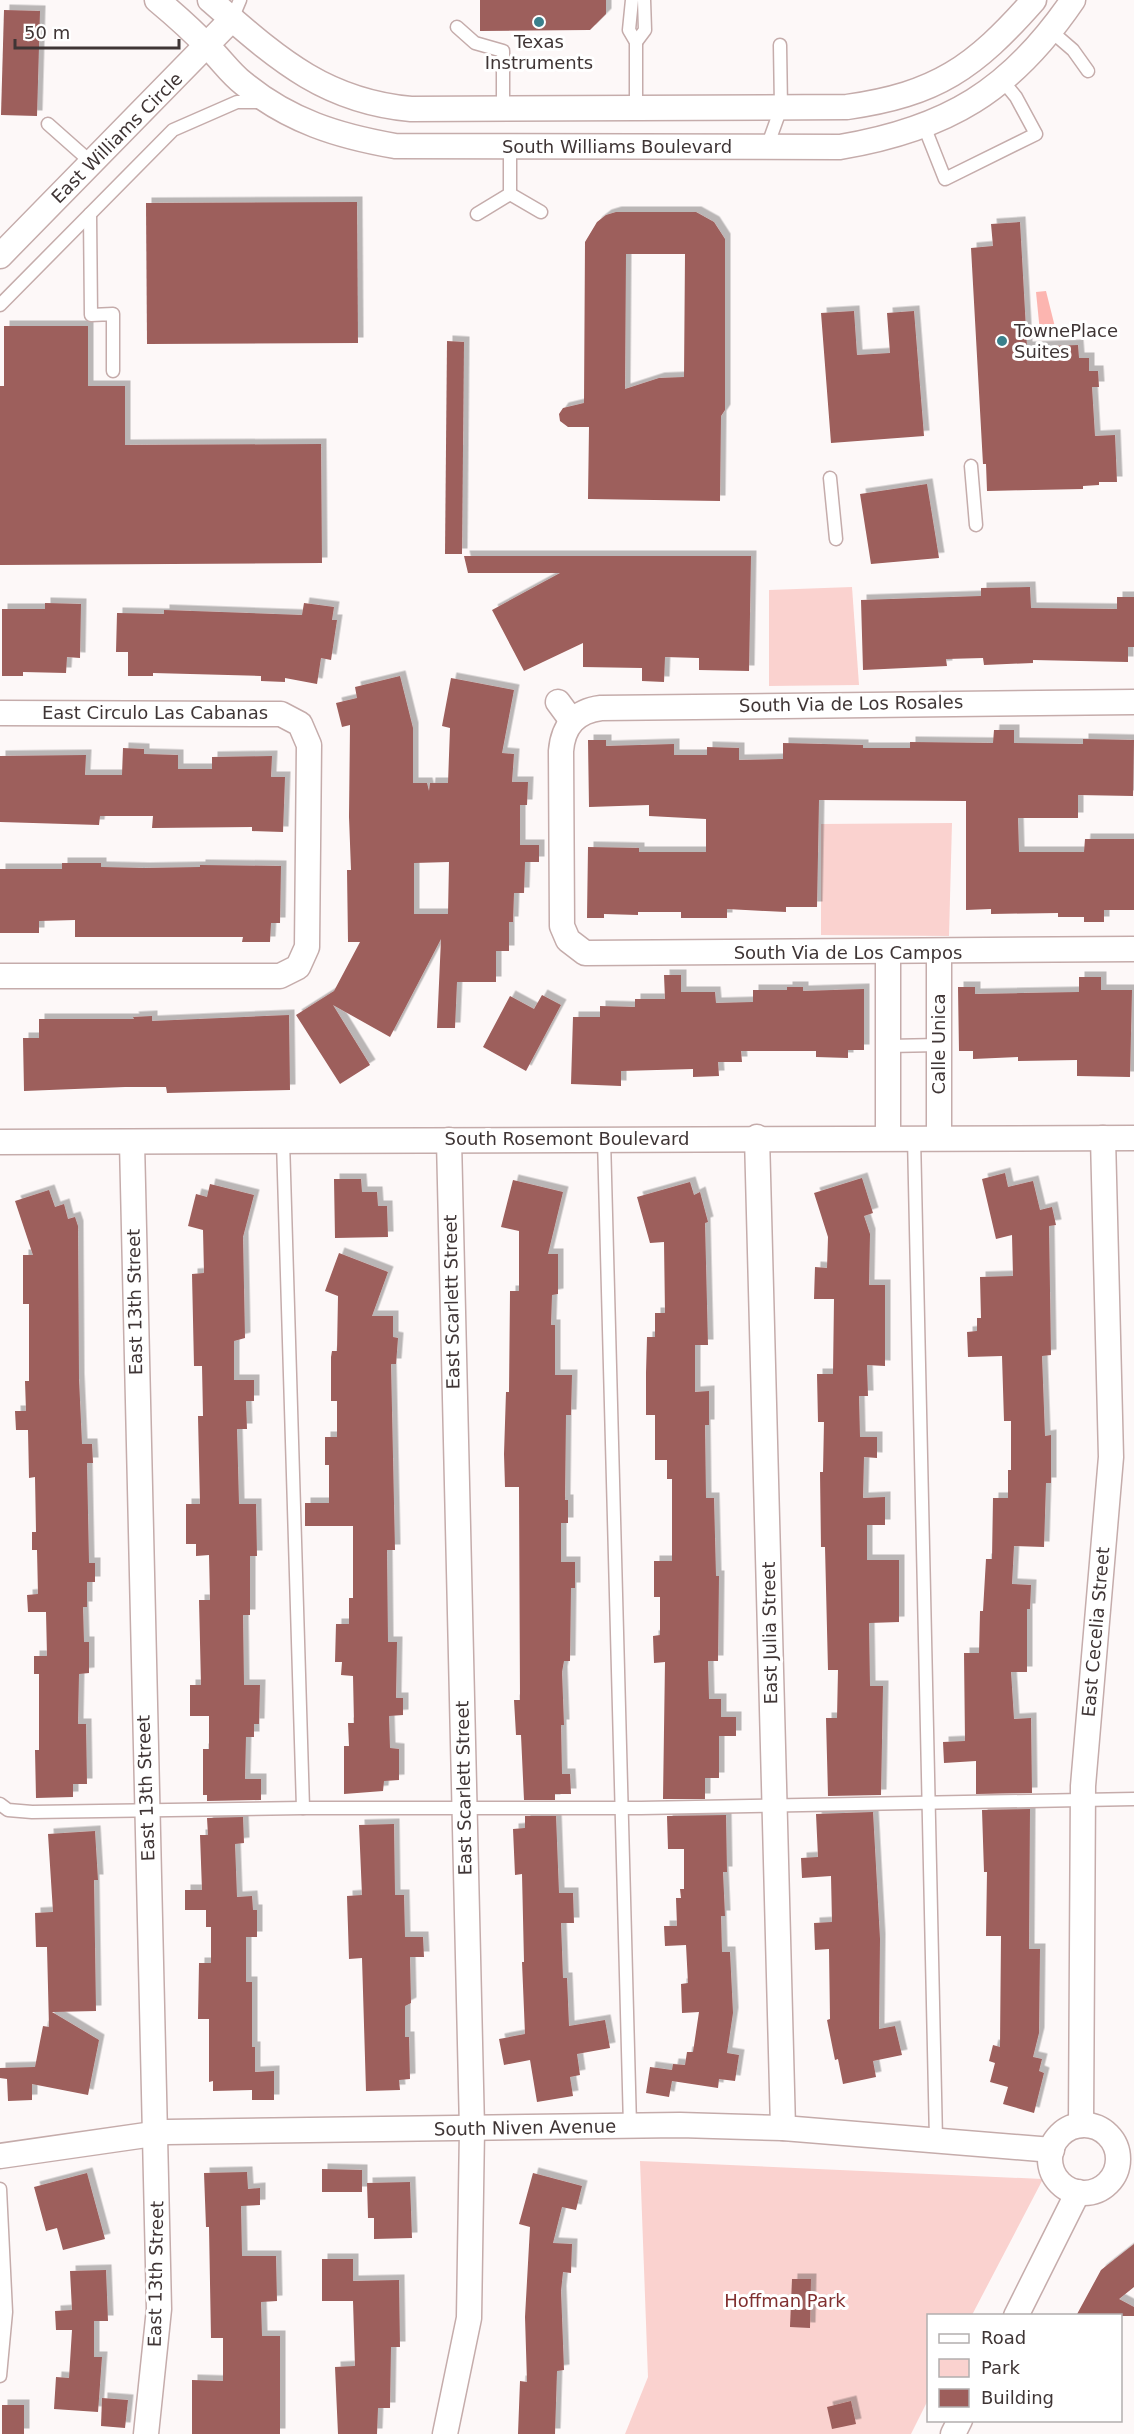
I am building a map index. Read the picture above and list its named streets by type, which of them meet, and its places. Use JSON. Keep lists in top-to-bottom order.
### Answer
{
  "streets": {
    "street": [
      "East Williams Circle",
      "South Williams Boulevard",
      "South Via de Los Rosales",
      "East Circulo Las Cabanas",
      "South Via de Los Campos",
      "Calle Unica",
      "South Rosemont Boulevard",
      "East 13th Street",
      "East Scarlett Street",
      "East Cecelia Street",
      "East Julia Street",
      "South Niven Avenue"
    ]
  },
  "crossings": [
    ["East Williams Circle", "South Williams Boulevard"],
    ["South Via de Los Rosales", "South Via de Los Campos"],
    ["South Via de Los Campos", "Calle Unica"],
    ["Calle Unica", "South Rosemont Boulevard"],
    ["South Rosemont Boulevard", "East 13th Street"],
    ["South Rosemont Boulevard", "East Scarlett Street"],
    ["South Rosemont Boulevard", "East Cecelia Street"],
    ["South Rosemont Boulevard", "East Julia Street"],
    ["East 13th Street", "South Niven Avenue"],
    ["East Scarlett Street", "South Niven Avenue"],
    ["East Cecelia Street", "South Niven Avenue"],
    ["East Julia Street", "South Niven Avenue"]
  ],
  "parks": ["Hoffman Park"],
  "places": ["Texas Instruments", "TownePlace Suites"],
  "legend": ["Road", "Park", "Building"],
  "scale_bar": "50 m"
}
